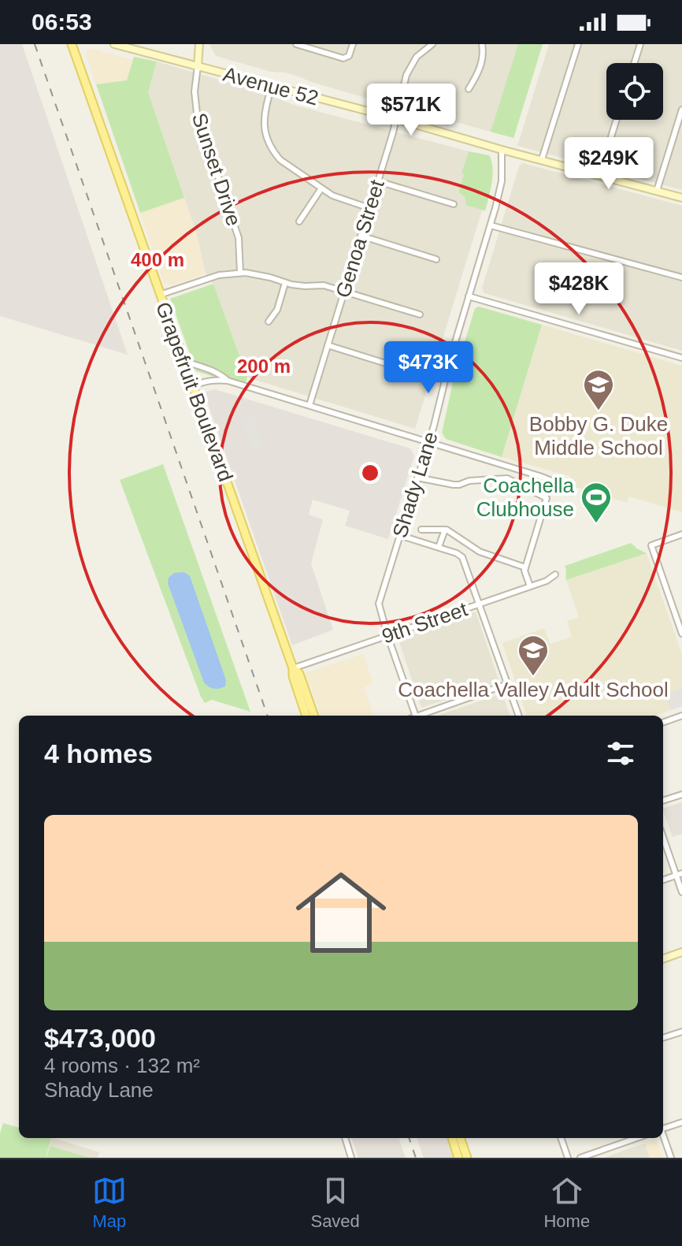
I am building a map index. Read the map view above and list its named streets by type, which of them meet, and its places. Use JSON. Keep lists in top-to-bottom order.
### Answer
{
  "streets": {
    "main road": ["Avenue 52", "Grapefruit Boulevard"],
    "street": [
      "Sunset Drive",
      "Genoa Street",
      "Shady Lane",
      "9th Street"
    ]
  },
  "crossings": [
    ["Avenue 52", "Sunset Drive"],
    ["Avenue 52", "Genoa Street"],
    ["Avenue 52", "Shady Lane"],
    ["Grapefruit Boulevard", "9th Street"],
    ["Shady Lane", "9th Street"]
  ],
  "places": {
    "school or university": ["Bobby G. Duke Middle School", "Coachella Valley Adult School"],
    "sports": ["Coachella Clubhouse"]
  },
  "page": {
    "status": "06:53",
    "price": [
      "$571K",
      "$249K",
      "$428K",
      "$473K"
    ],
    "heading": "4 homes",
    "list": [
      {
        "name": "$473,000",
        "note": "4 rooms · 132 m² · Shady Lane"
      }
    ],
    "tabs": ["Map", "Saved", "Home"]
  },
  "rings": ["400 m", "200 m"]
}
